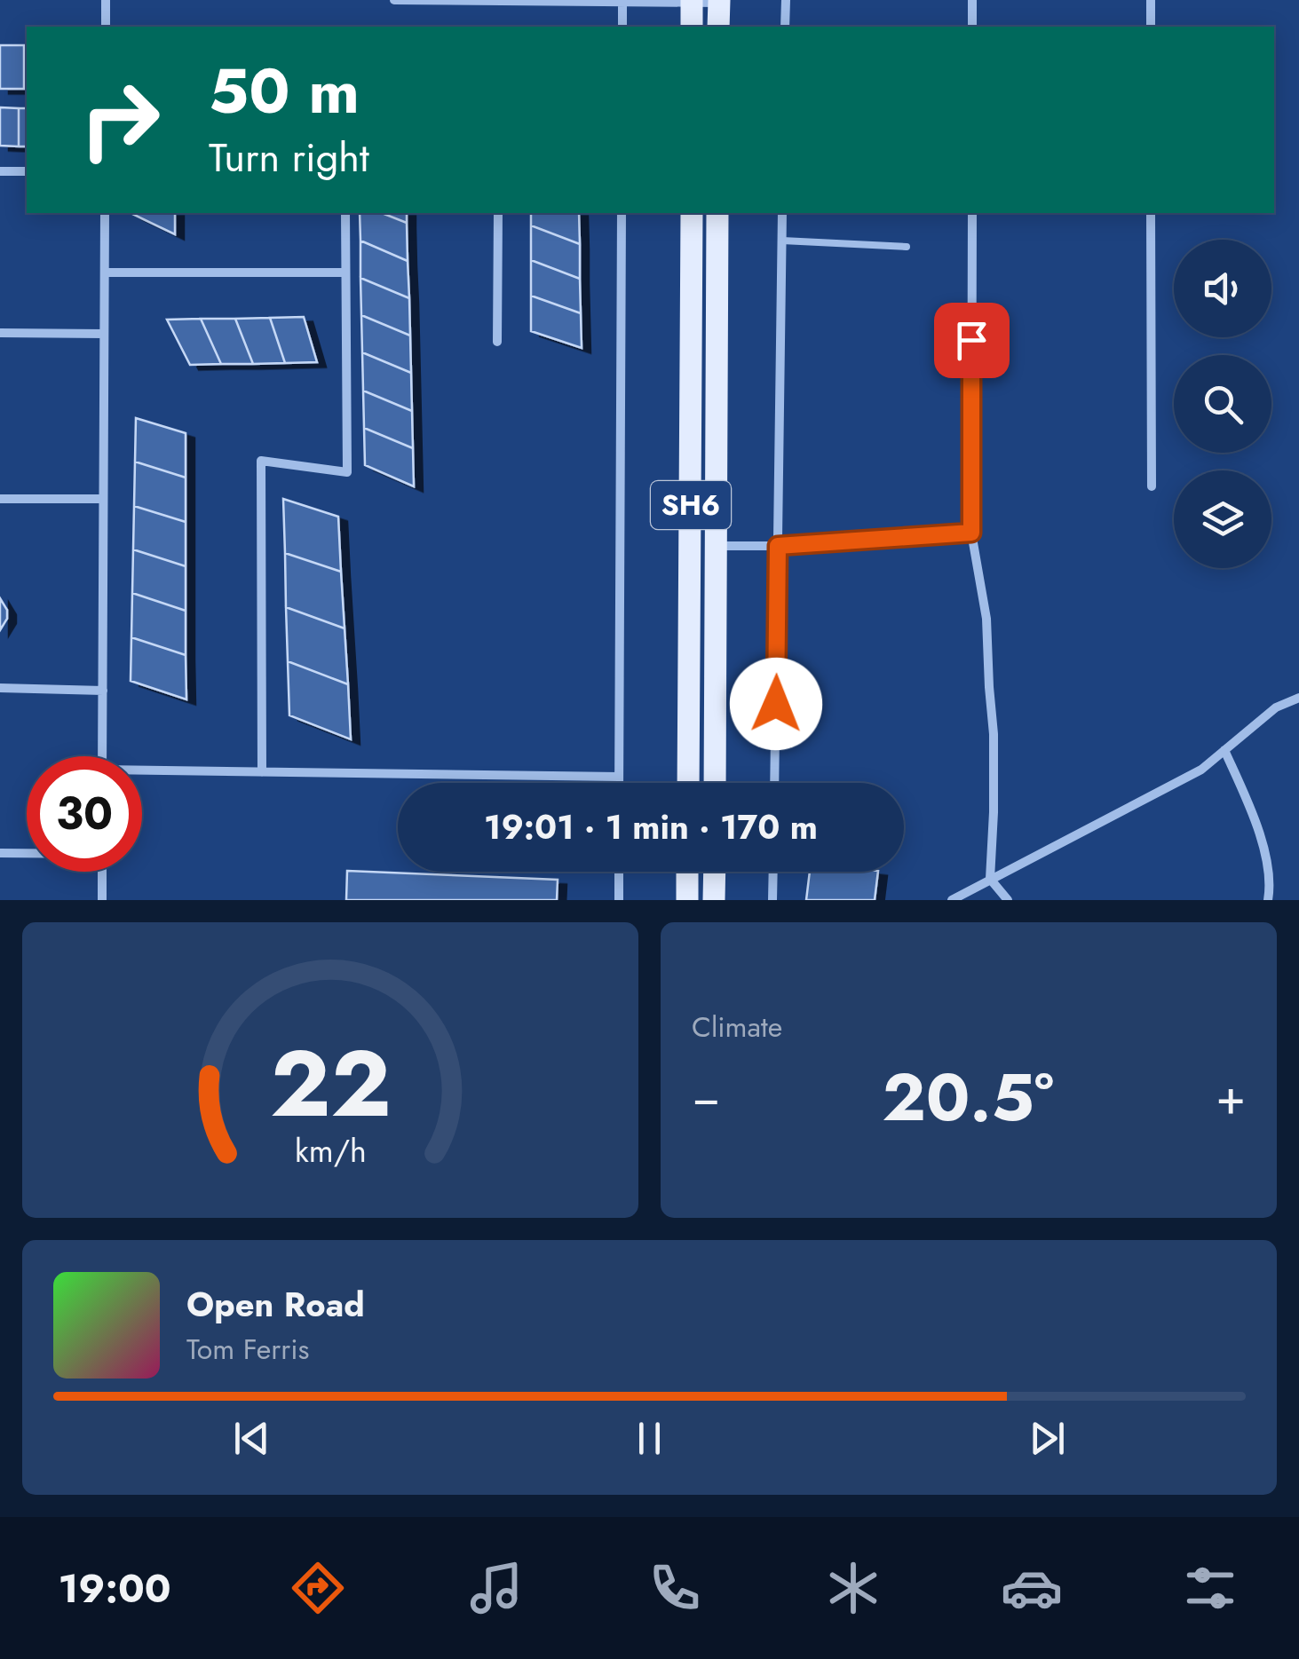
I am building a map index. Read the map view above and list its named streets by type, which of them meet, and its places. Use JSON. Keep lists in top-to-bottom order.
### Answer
{
  "streets": {
    "main road": ["SH6"]
  },
  "page": {
    "turn": ["50 m", "Turn right"],
    "limit": "30",
    "trip": "19:01 · 1 min · 170 m",
    "tile": "Climate",
    "heat": ["−", "20.5°", "+"],
    "song": ["Open Road", "Tom Ferris"],
    "tabs": "19:00",
    "gauge": ["22", "km/h"]
  }
}
